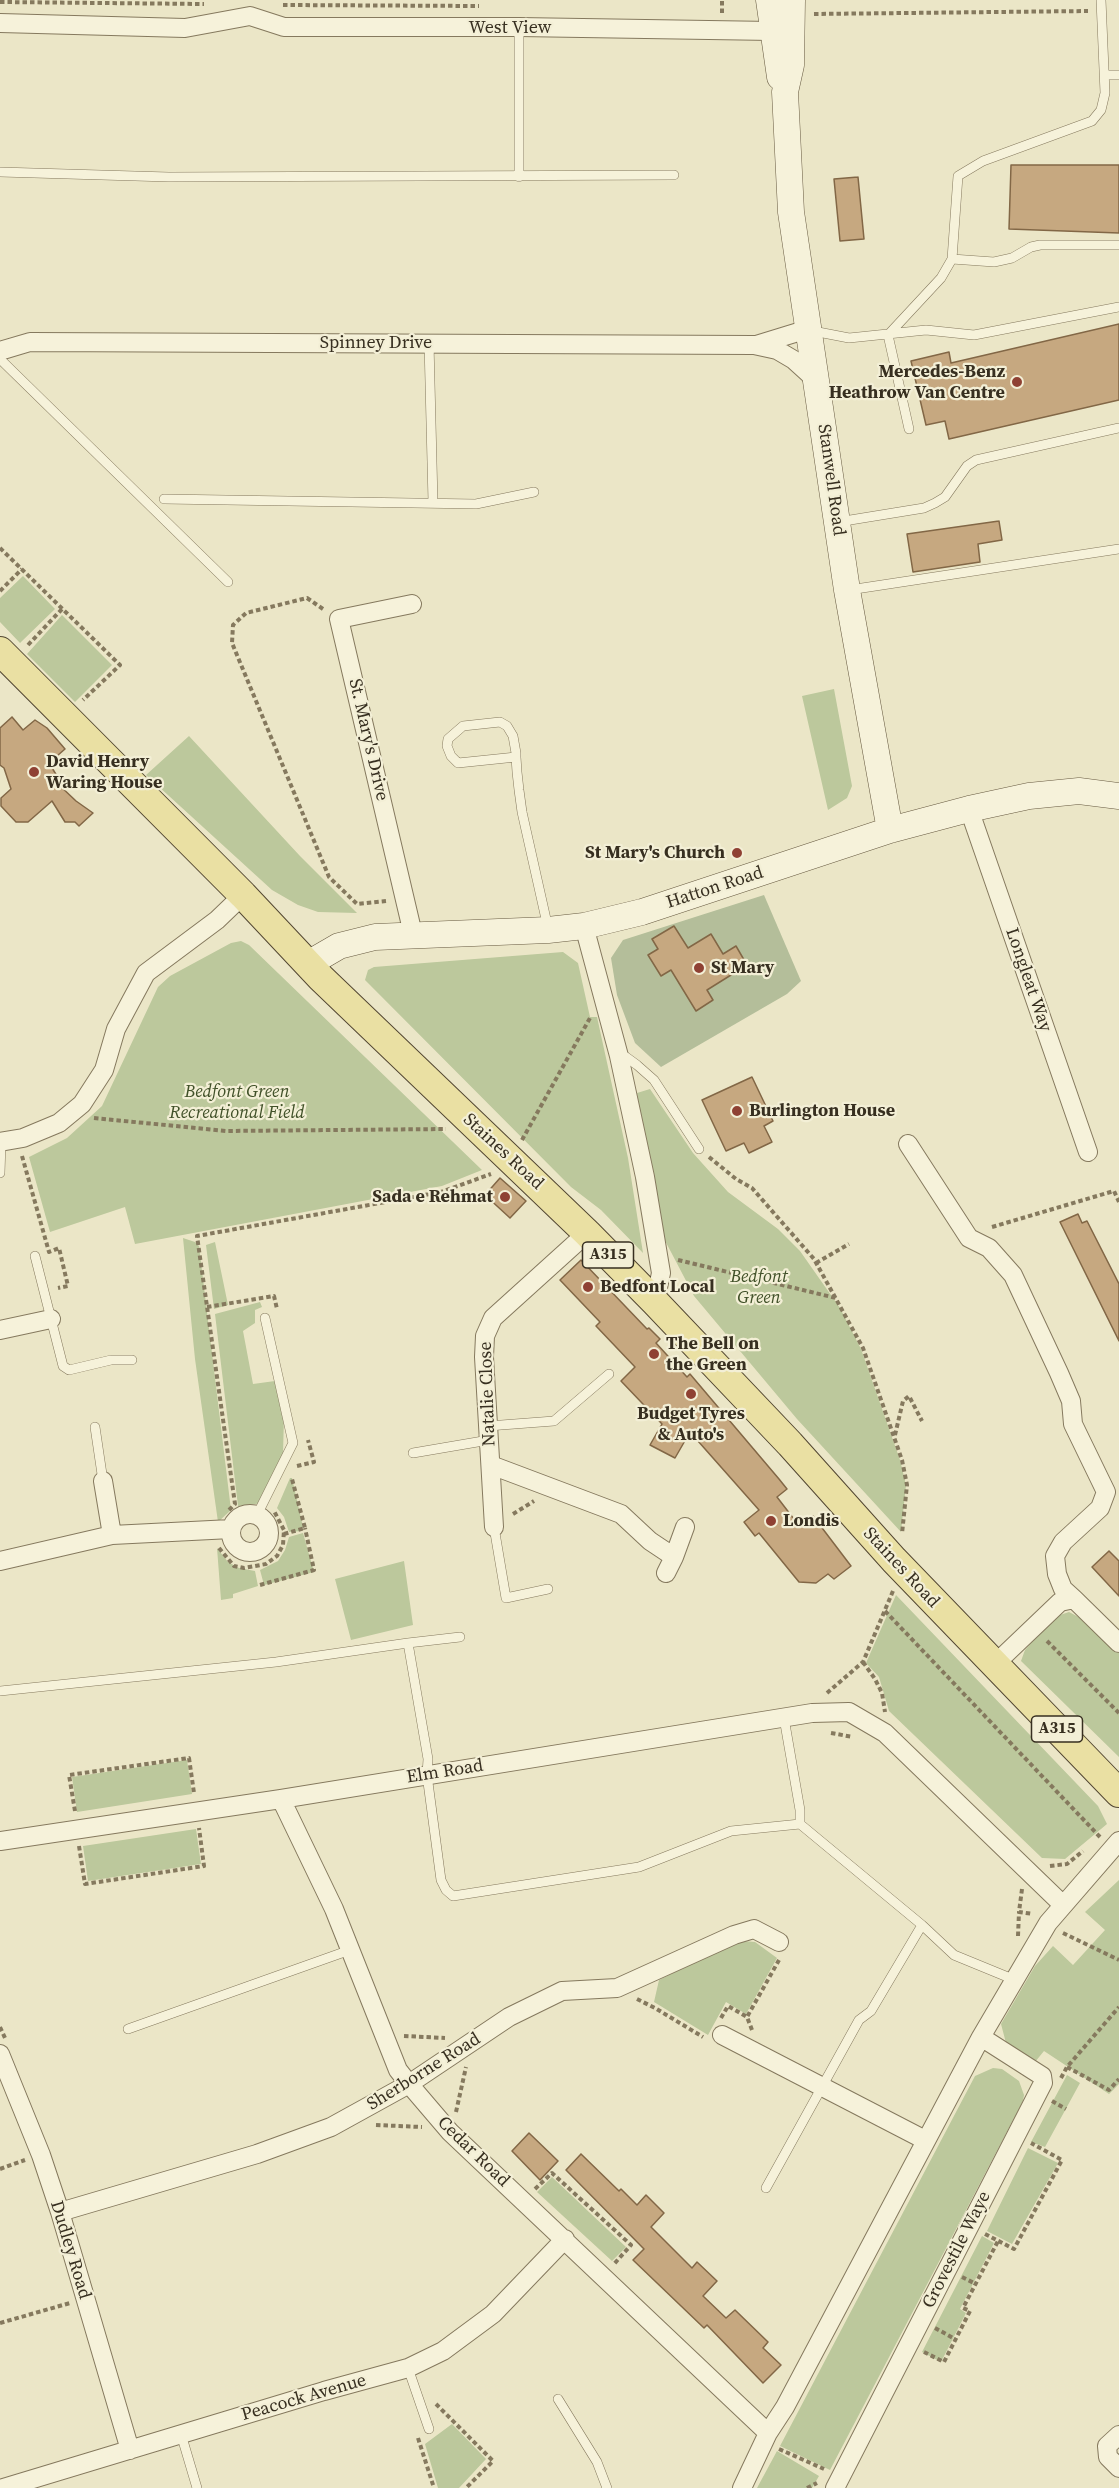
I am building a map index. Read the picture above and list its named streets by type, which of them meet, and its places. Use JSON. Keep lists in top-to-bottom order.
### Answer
{
  "streets": {
    "main road": ["Staines Road", "A315"],
    "street": [
      "West View",
      "Spinney Drive",
      "Stanwell Road",
      "St. Mary's Drive",
      "Hatton Road",
      "Longleat Way",
      "Natalie Close",
      "Elm Road",
      "Sherborne Road",
      "Cedar Road",
      "Dudley Road",
      "Grovestile Waye",
      "Peacock Avenue"
    ]
  },
  "crossings": [
    ["West View", "Stanwell Road"],
    ["Spinney Drive", "Stanwell Road"],
    ["Stanwell Road", "Hatton Road"],
    ["St. Mary's Drive", "Hatton Road"],
    ["Hatton Road", "Longleat Way"],
    ["Hatton Road", "Staines Road"],
    ["Staines Road", "Natalie Close"],
    ["Elm Road", "Cedar Road"],
    ["Sherborne Road", "Cedar Road"],
    ["Sherborne Road", "Dudley Road"],
    ["Cedar Road", "Peacock Avenue"],
    ["Dudley Road", "Peacock Avenue"]
  ],
  "parks": ["Bedfont Green Recreational Field", "Bedfont Green"],
  "places": [
    "Mercedes-Benz Heathrow Van Centre",
    "David Henry Waring House",
    "St Mary's Church",
    "St Mary",
    "Burlington House",
    "Sada e Rehmat",
    "Bedfont Local",
    "The Bell on the Green",
    "Budget Tyres & Auto's",
    "Londis"
  ]
}
